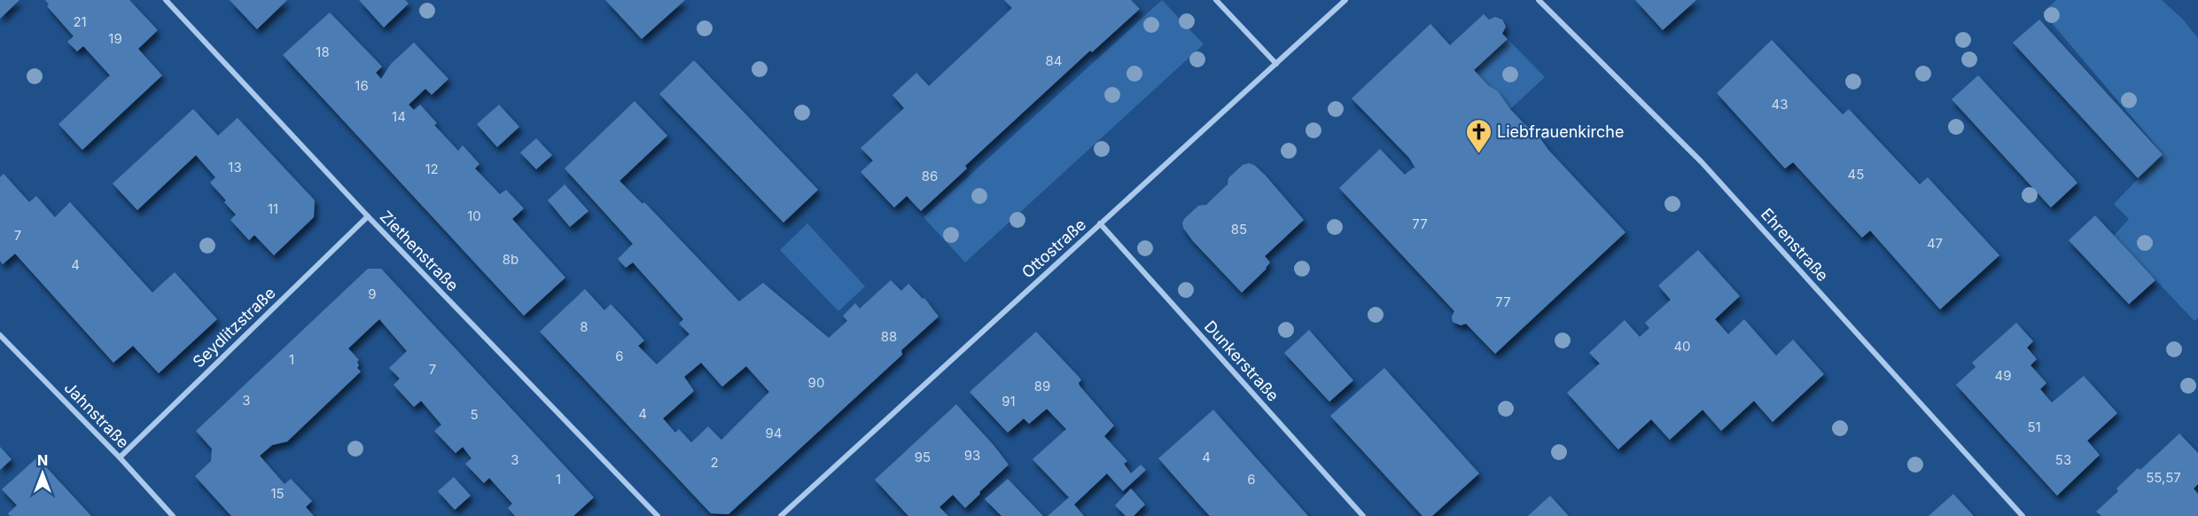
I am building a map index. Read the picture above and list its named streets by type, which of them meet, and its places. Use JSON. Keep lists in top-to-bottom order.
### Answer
{
  "streets": {
    "street": [
      "Ehrenstraße",
      "Ottostraße",
      "Ziethenstraße",
      "Seydlitzstraße",
      "Dunkerstraße",
      "Jahnstraße"
    ]
  },
  "crossings": [
    ["Ottostraße", "Dunkerstraße"],
    ["Ziethenstraße", "Seydlitzstraße"],
    ["Seydlitzstraße", "Jahnstraße"]
  ],
  "places": {
    "church": ["Liebfrauenkirche"]
  },
  "house_numbers": [
    "21",
    "19",
    "18",
    "84",
    "16",
    "43",
    "14",
    "13",
    "12",
    "45",
    "86",
    "11",
    "10",
    "77",
    "85",
    "7",
    "47",
    "8b",
    "4",
    "9",
    "77",
    "8",
    "88",
    "40",
    "6",
    "1",
    "7",
    "49",
    "90",
    "89",
    "3",
    "91",
    "4",
    "5",
    "51",
    "94",
    "93",
    "95",
    "4",
    "3",
    "53",
    "2",
    "55,57",
    "1",
    "6",
    "15"
  ],
  "north": "top"
}
